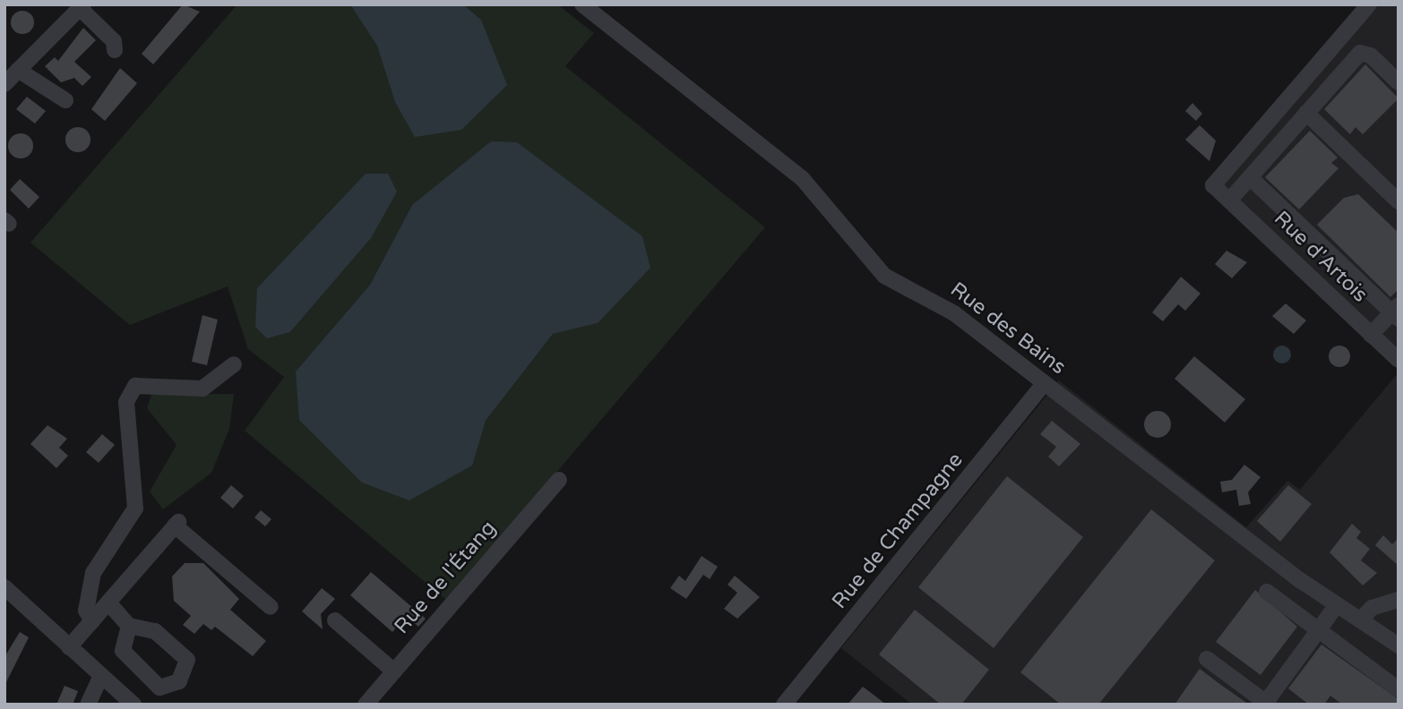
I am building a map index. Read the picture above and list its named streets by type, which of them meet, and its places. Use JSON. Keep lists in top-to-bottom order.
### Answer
{
  "streets": {
    "street": [
      "Rue d'Artois",
      "Rue des Bains",
      "Rue de Champagne",
      "Rue de l'Étang"
    ]
  },
  "crossings": [
    ["Rue des Bains", "Rue de Champagne"]
  ]
}
